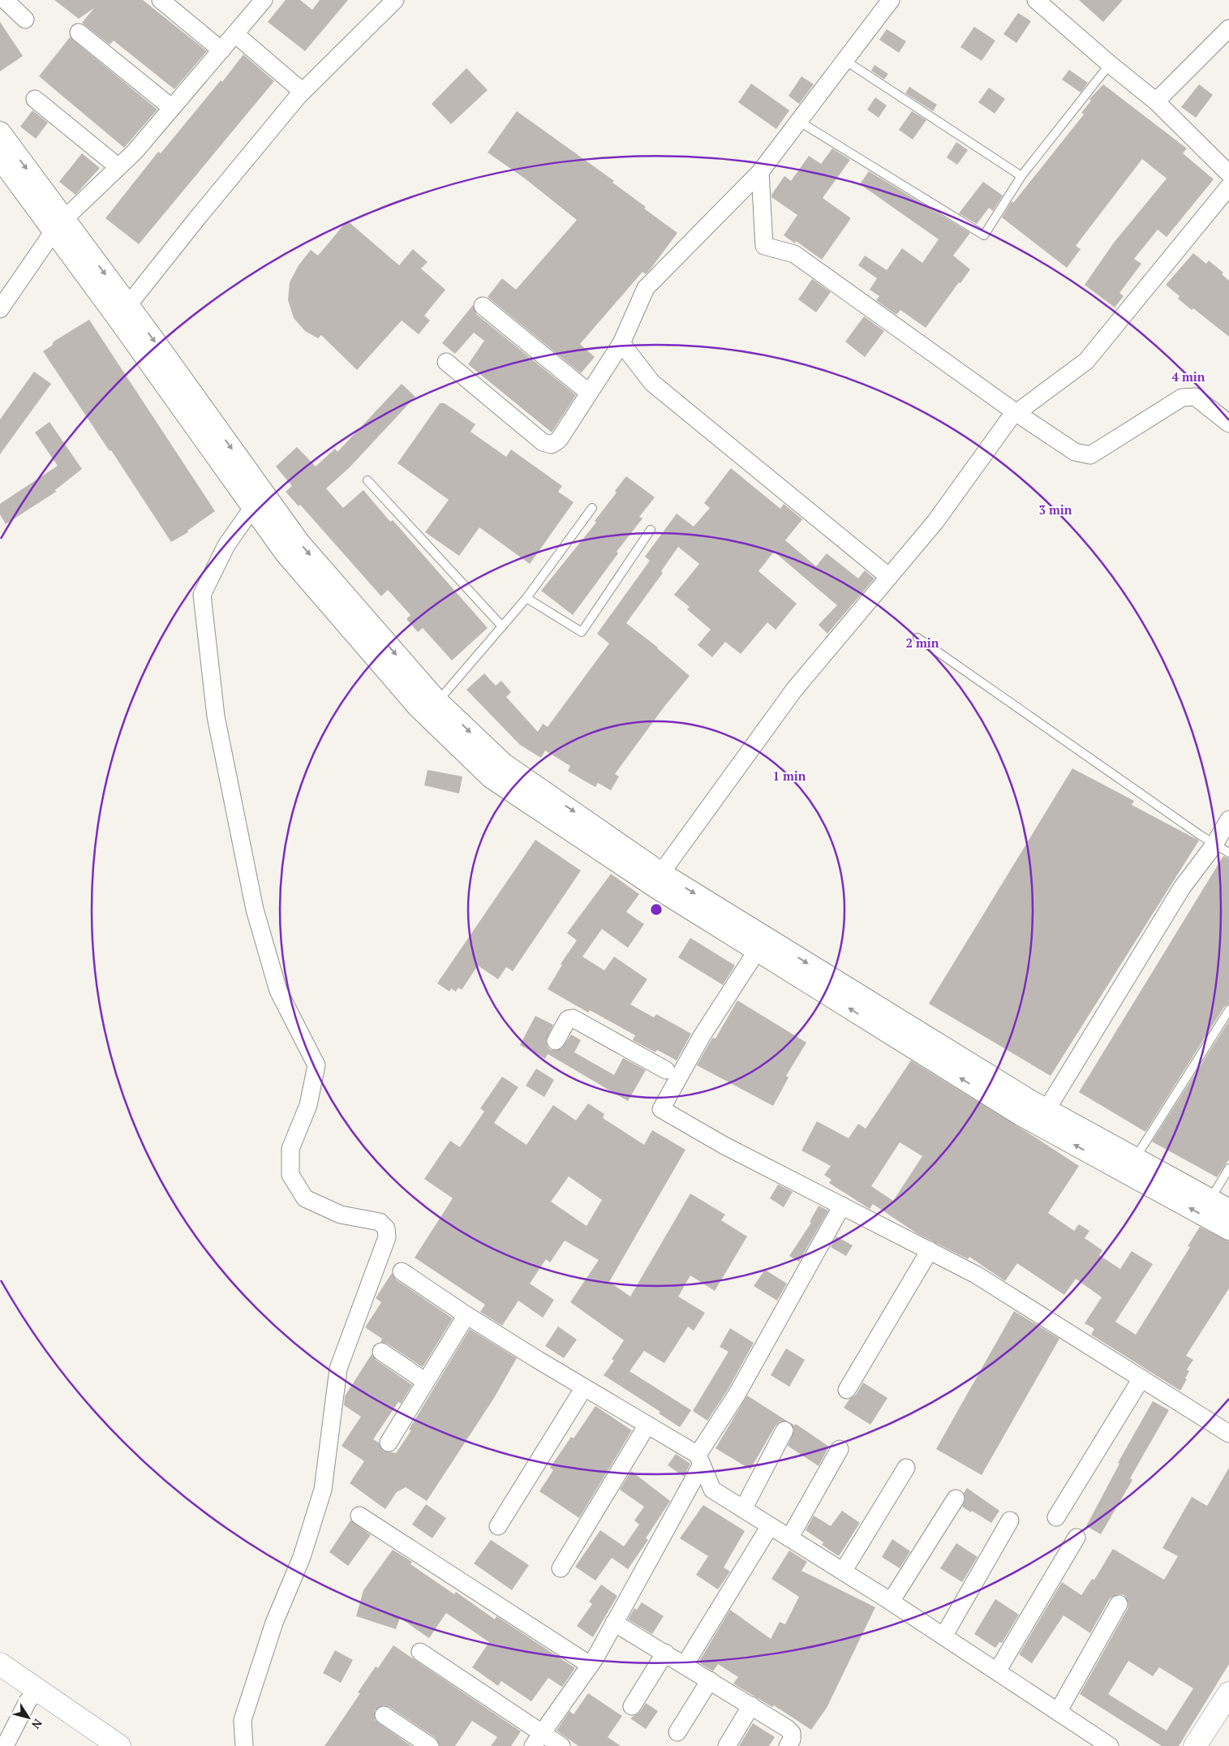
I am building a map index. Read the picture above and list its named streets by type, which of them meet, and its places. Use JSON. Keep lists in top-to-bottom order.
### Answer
{
  "north": "bottom right",
  "rings": [
    "4 min",
    "3 min",
    "2 min",
    "1 min"
  ]
}
